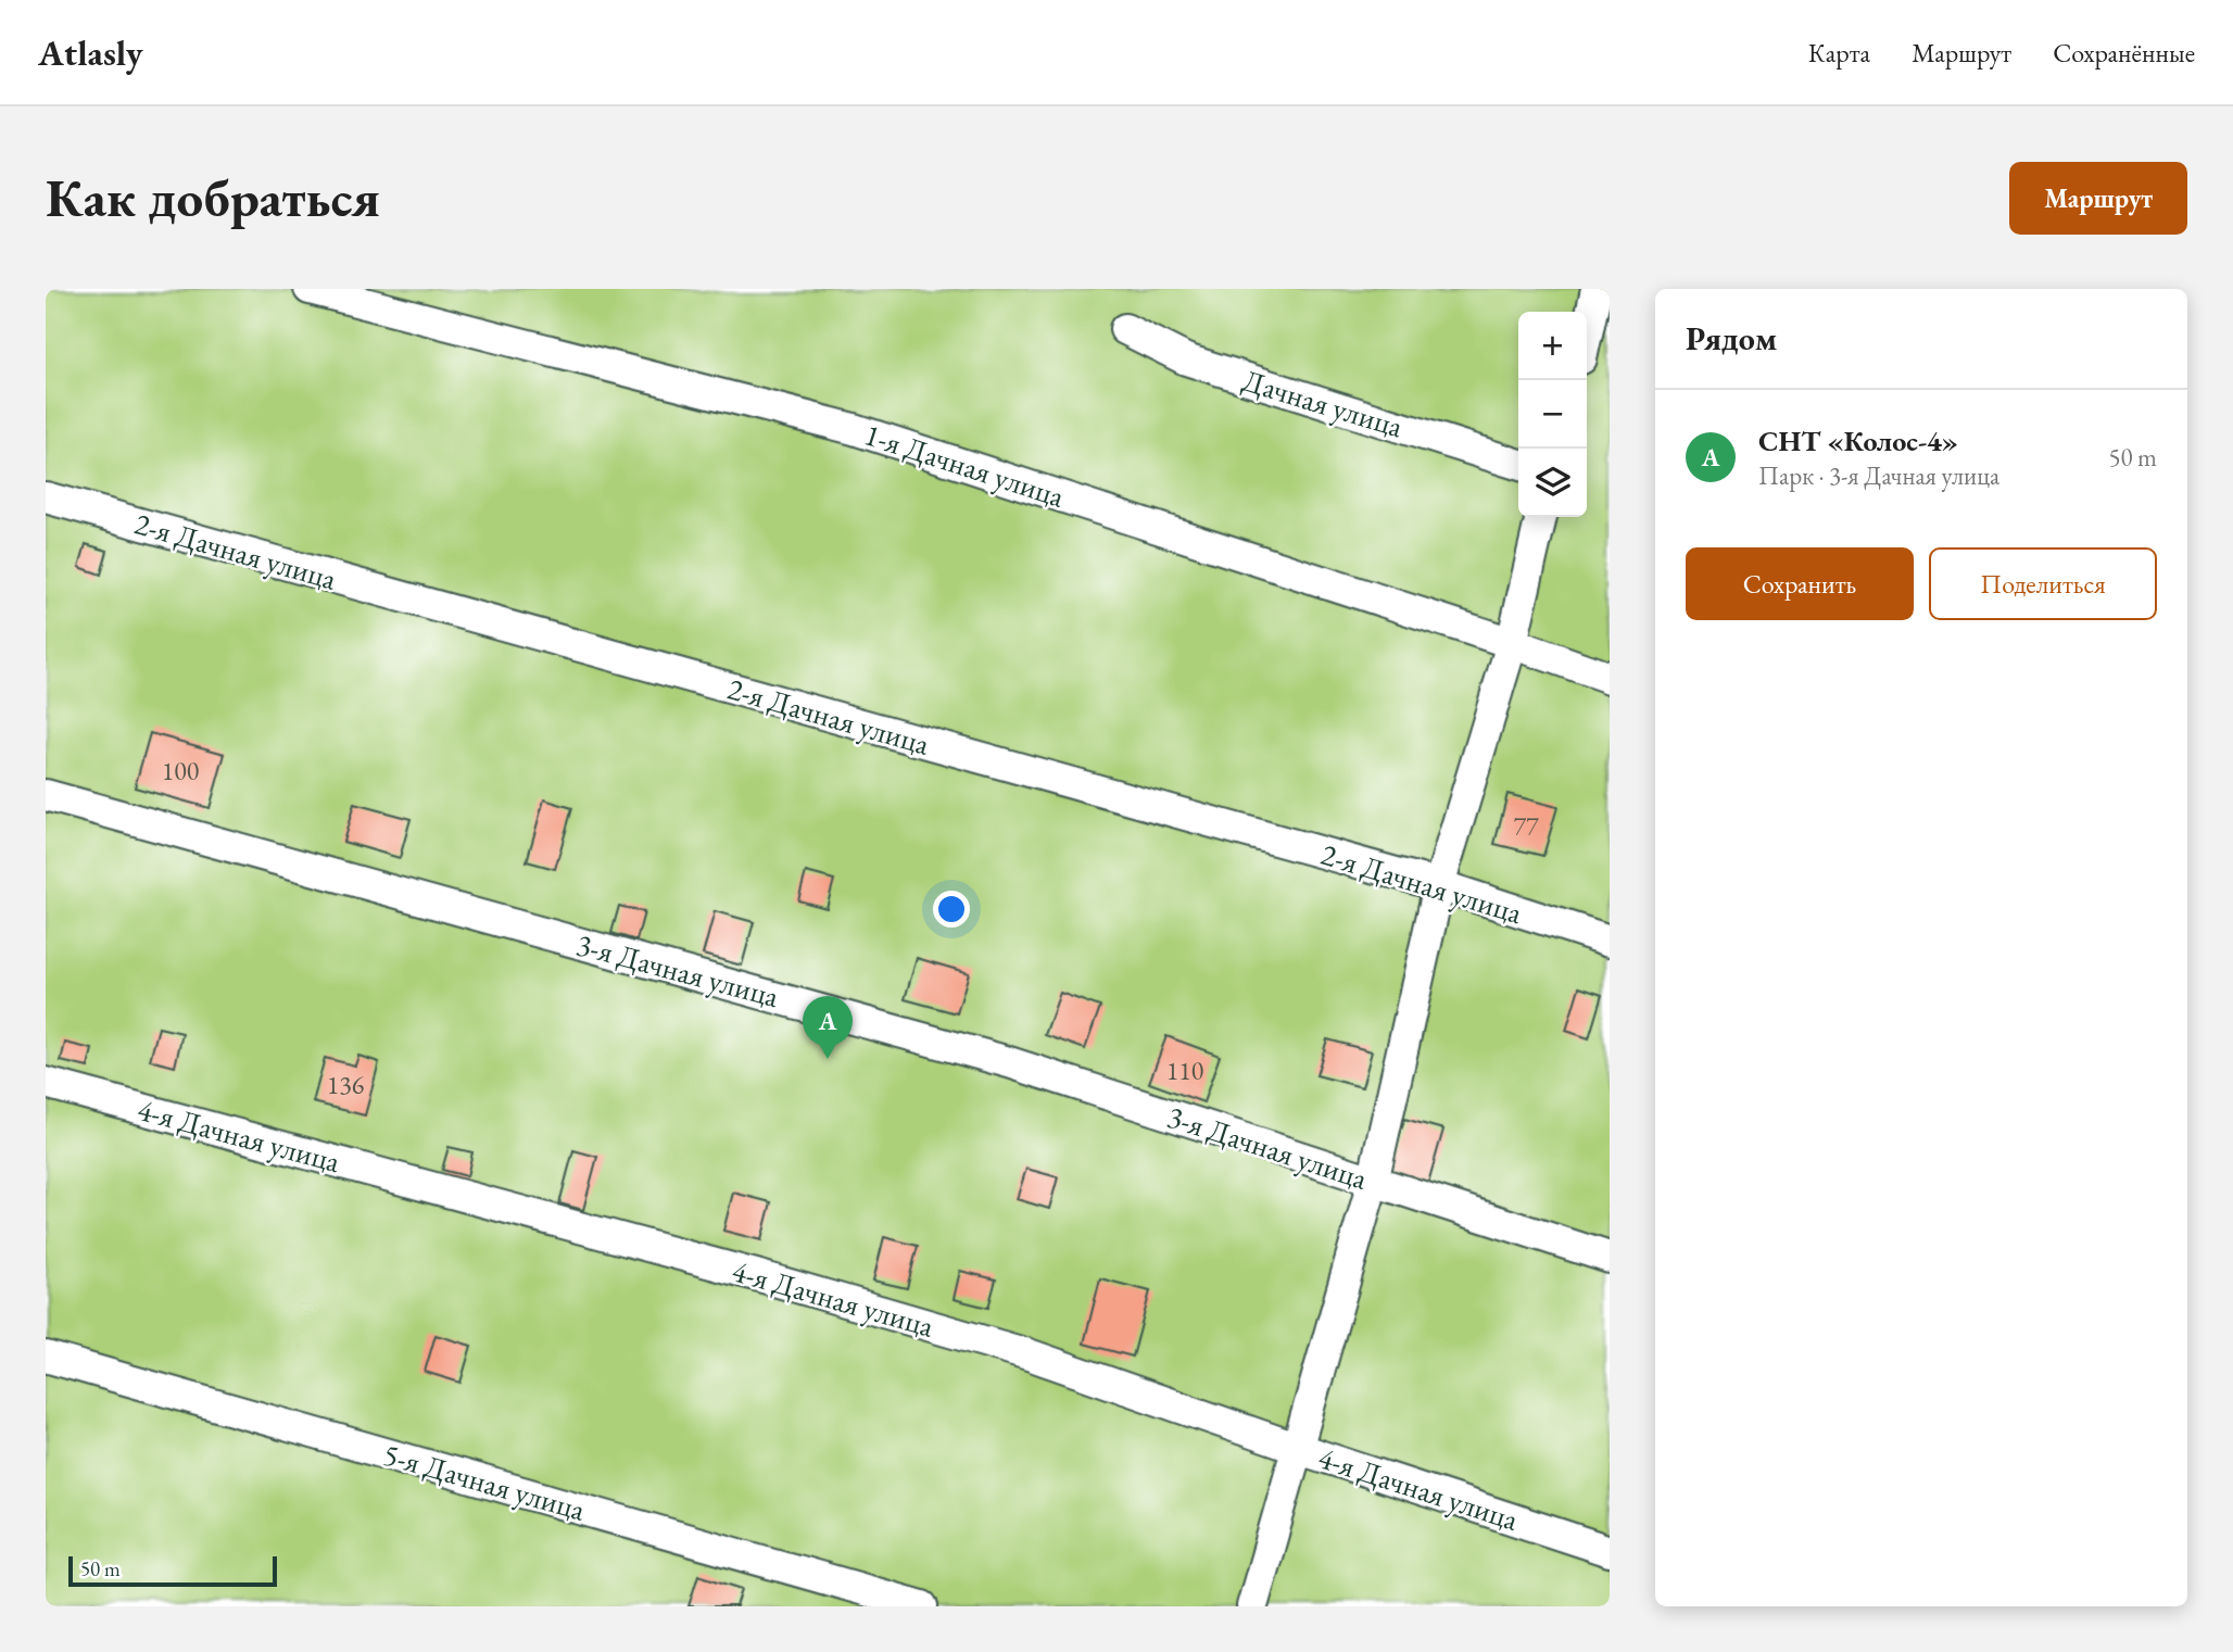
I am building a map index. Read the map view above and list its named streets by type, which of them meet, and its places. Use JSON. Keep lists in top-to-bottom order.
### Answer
{
  "streets": {
    "street": [
      "Дачная улица",
      "1-я Дачная улица",
      "2-я Дачная улица",
      "3-я Дачная улица",
      "4-я Дачная улица",
      "5-я Дачная улица"
    ]
  },
  "house_numbers": [
    "100",
    "77",
    "110",
    "136"
  ],
  "scale_bar": "50 m",
  "page": {
    "header": "Atlasly",
    "nav": ["Карта", "Маршрут", "Сохранённые"],
    "buttons": [
      "Маршрут",
      ["Сохранить", "Поделиться"]
    ],
    "title": "Как добраться",
    "heading": "Рядом",
    "map_buttons": ["+", "−"],
    "list": [
      {
        "mark": "A",
        "name": "СНТ «Колос-4»",
        "note": "Парк · 3-я Дачная улица",
        "value": "50 m"
      }
    ],
    "pins": "A",
    "scale": "50 m"
  }
}
